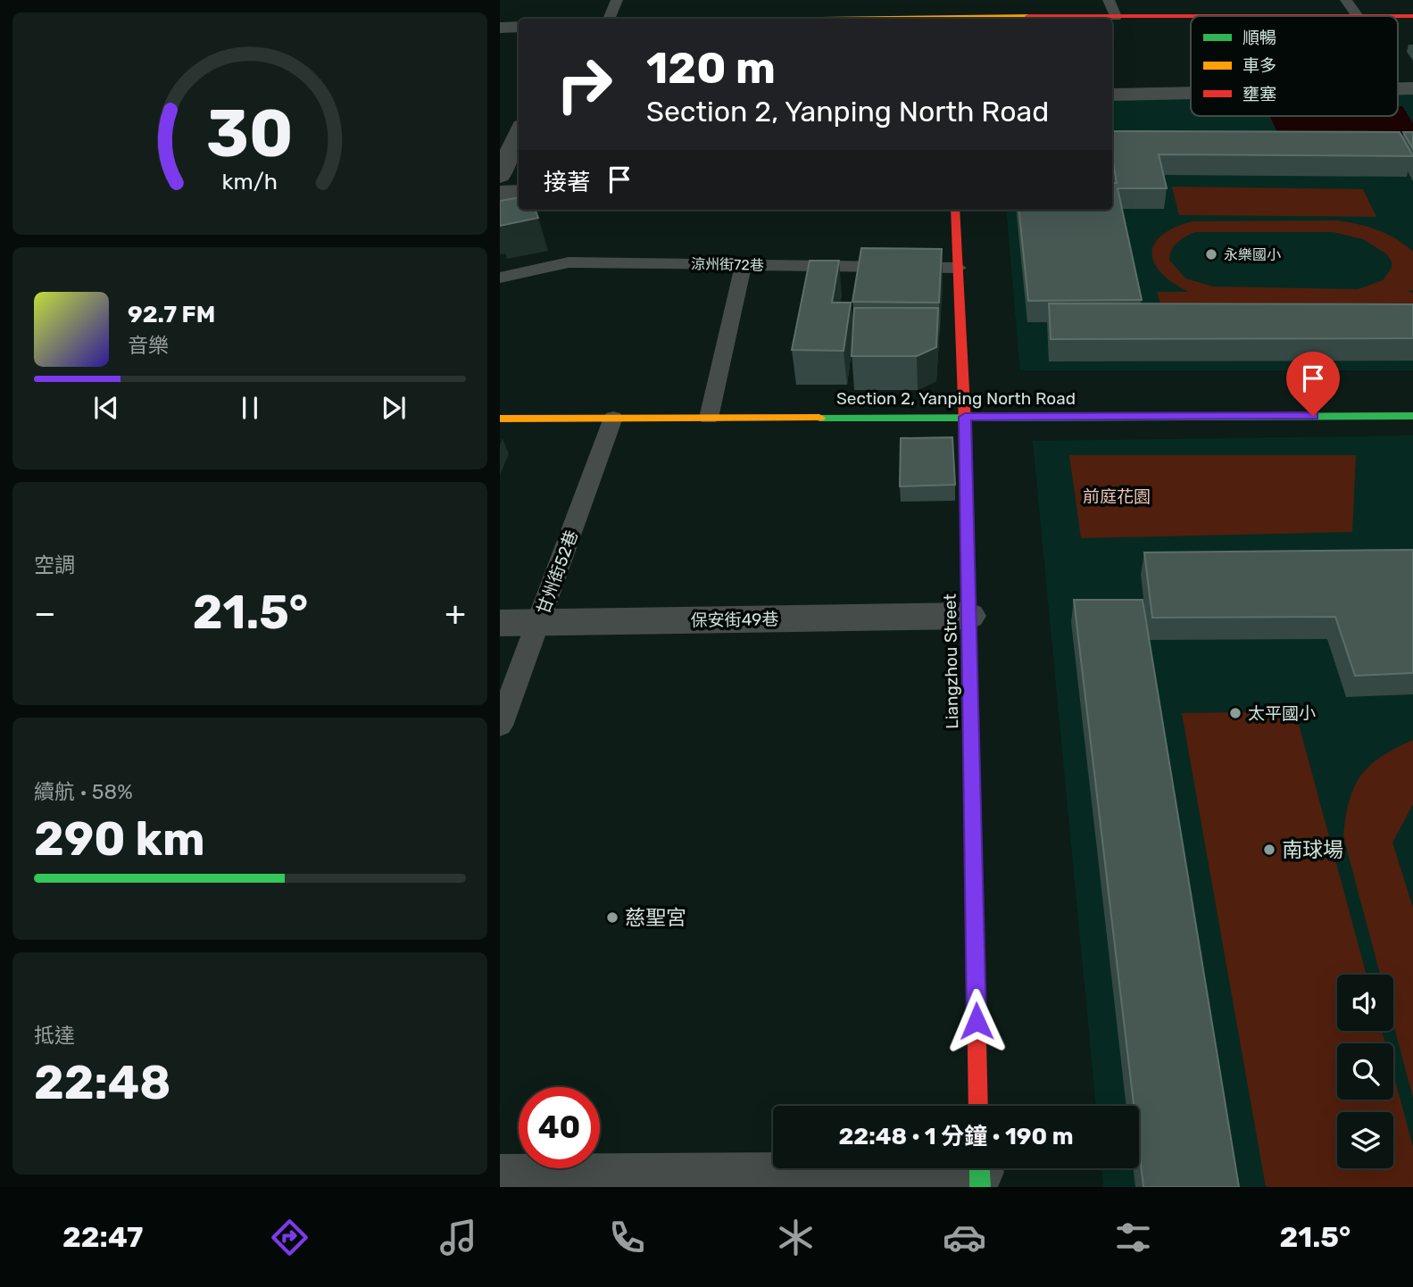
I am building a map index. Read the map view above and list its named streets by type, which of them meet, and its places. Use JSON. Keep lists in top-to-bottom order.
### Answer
{
  "streets": {
    "street": ["Section 2, Yanping North Road", "保安街49巷", "Liangzhou Street"],
    "lane": ["涼州街72巷", "甘州街52巷"]
  },
  "crossings": [
    ["涼州街72巷", "Liangzhou Street"],
    ["Section 2, Yanping North Road", "甘州街52巷"],
    ["Section 2, Yanping North Road", "Liangzhou Street"],
    ["甘州街52巷", "保安街49巷"],
    ["保安街49巷", "Liangzhou Street"]
  ],
  "parks": ["前庭花園"],
  "places": [
    "永樂國小",
    "太平國小",
    "南球場",
    "慈聖宮"
  ],
  "legend": ["順暢", "車多", "壅塞"],
  "page": {
    "turn": ["120 m", "Section 2, Yanping North Road"],
    "then": "接著",
    "song": ["92.7 FM", "音樂"],
    "tile": [
      "空調",
      ["續航 · 58%", "290 km"],
      ["抵達", "22:48"]
    ],
    "heat": ["−", "21.5°", "+"],
    "limit": "40",
    "trip": "22:48 · 1 分鐘 · 190 m",
    "tabs": ["22:47", "21.5°"],
    "gauge": ["30", "km/h"]
  }
}
